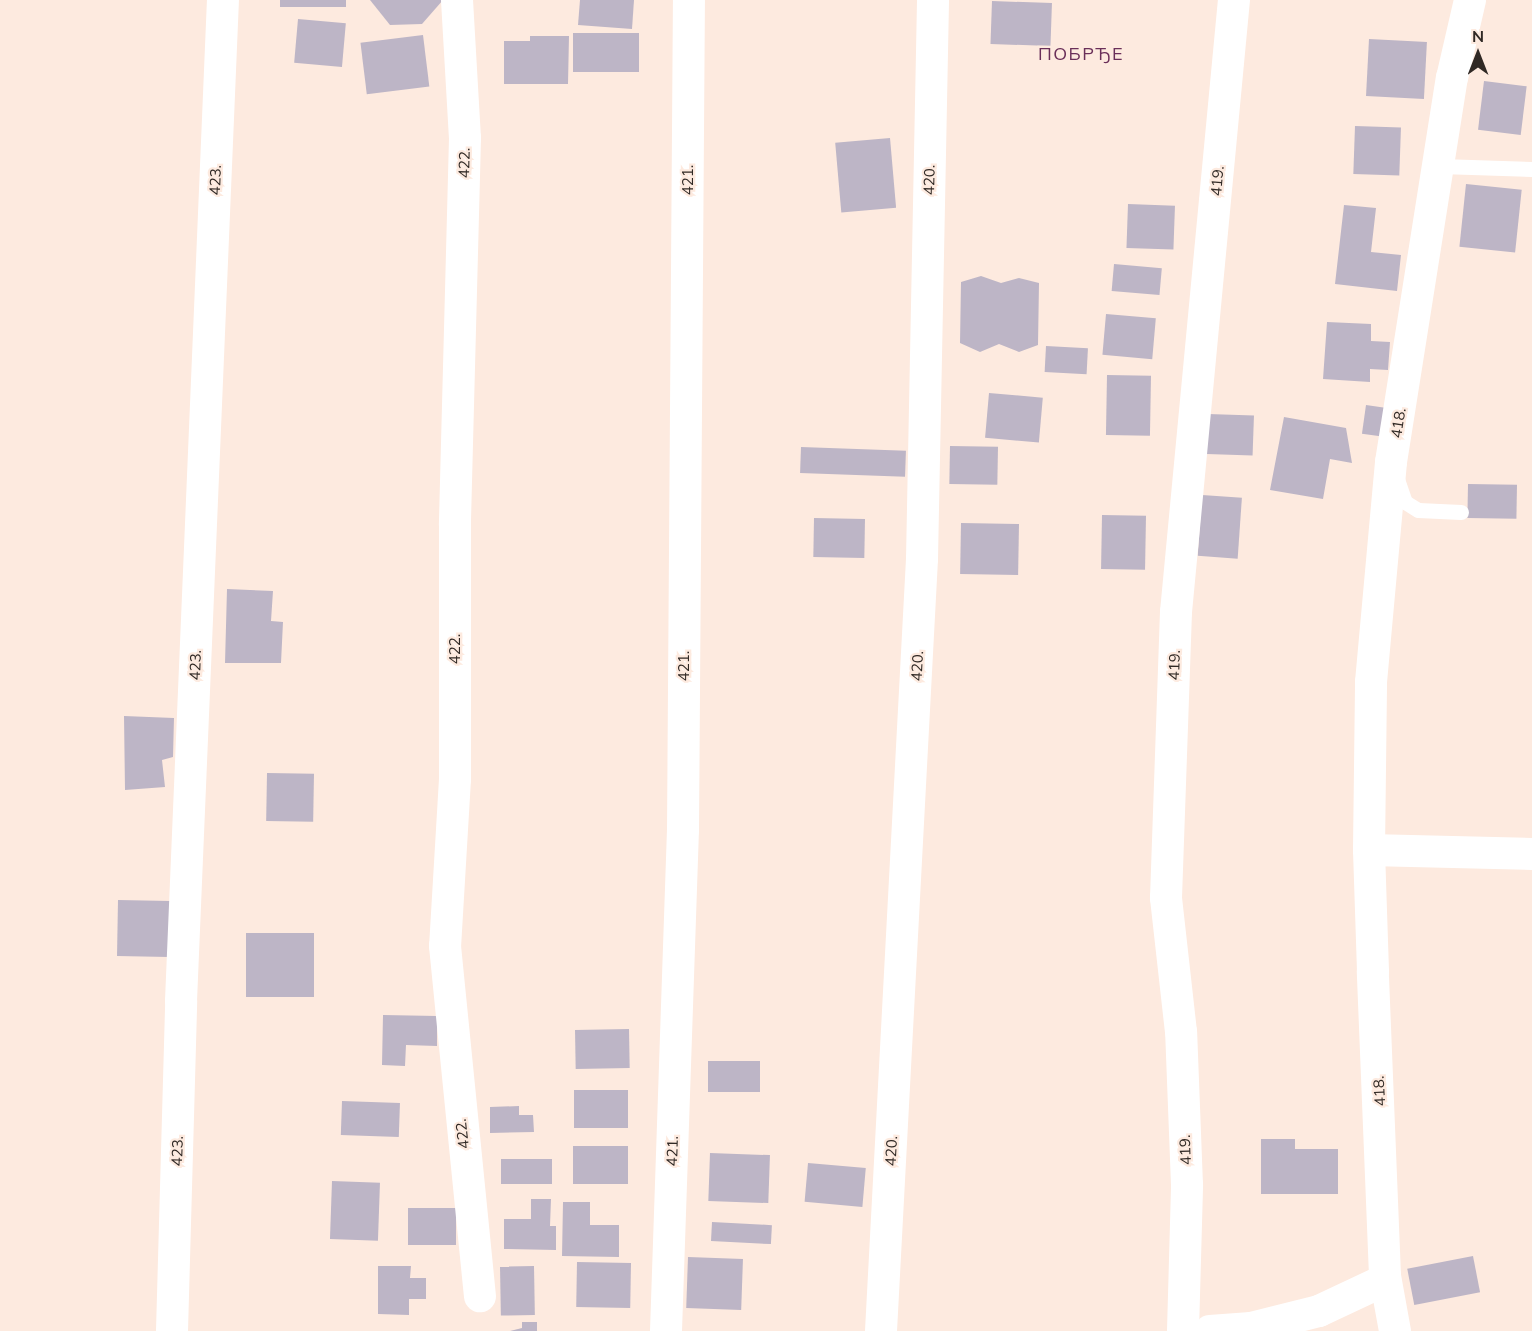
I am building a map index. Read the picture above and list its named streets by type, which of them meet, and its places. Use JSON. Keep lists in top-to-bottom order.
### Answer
{
  "streets": {
    "street": [
      "422.",
      "423.",
      "421.",
      "420.",
      "419.",
      "418."
    ]
  },
  "districts": ["ПОБРЂЕ"],
  "north": "top"
}
